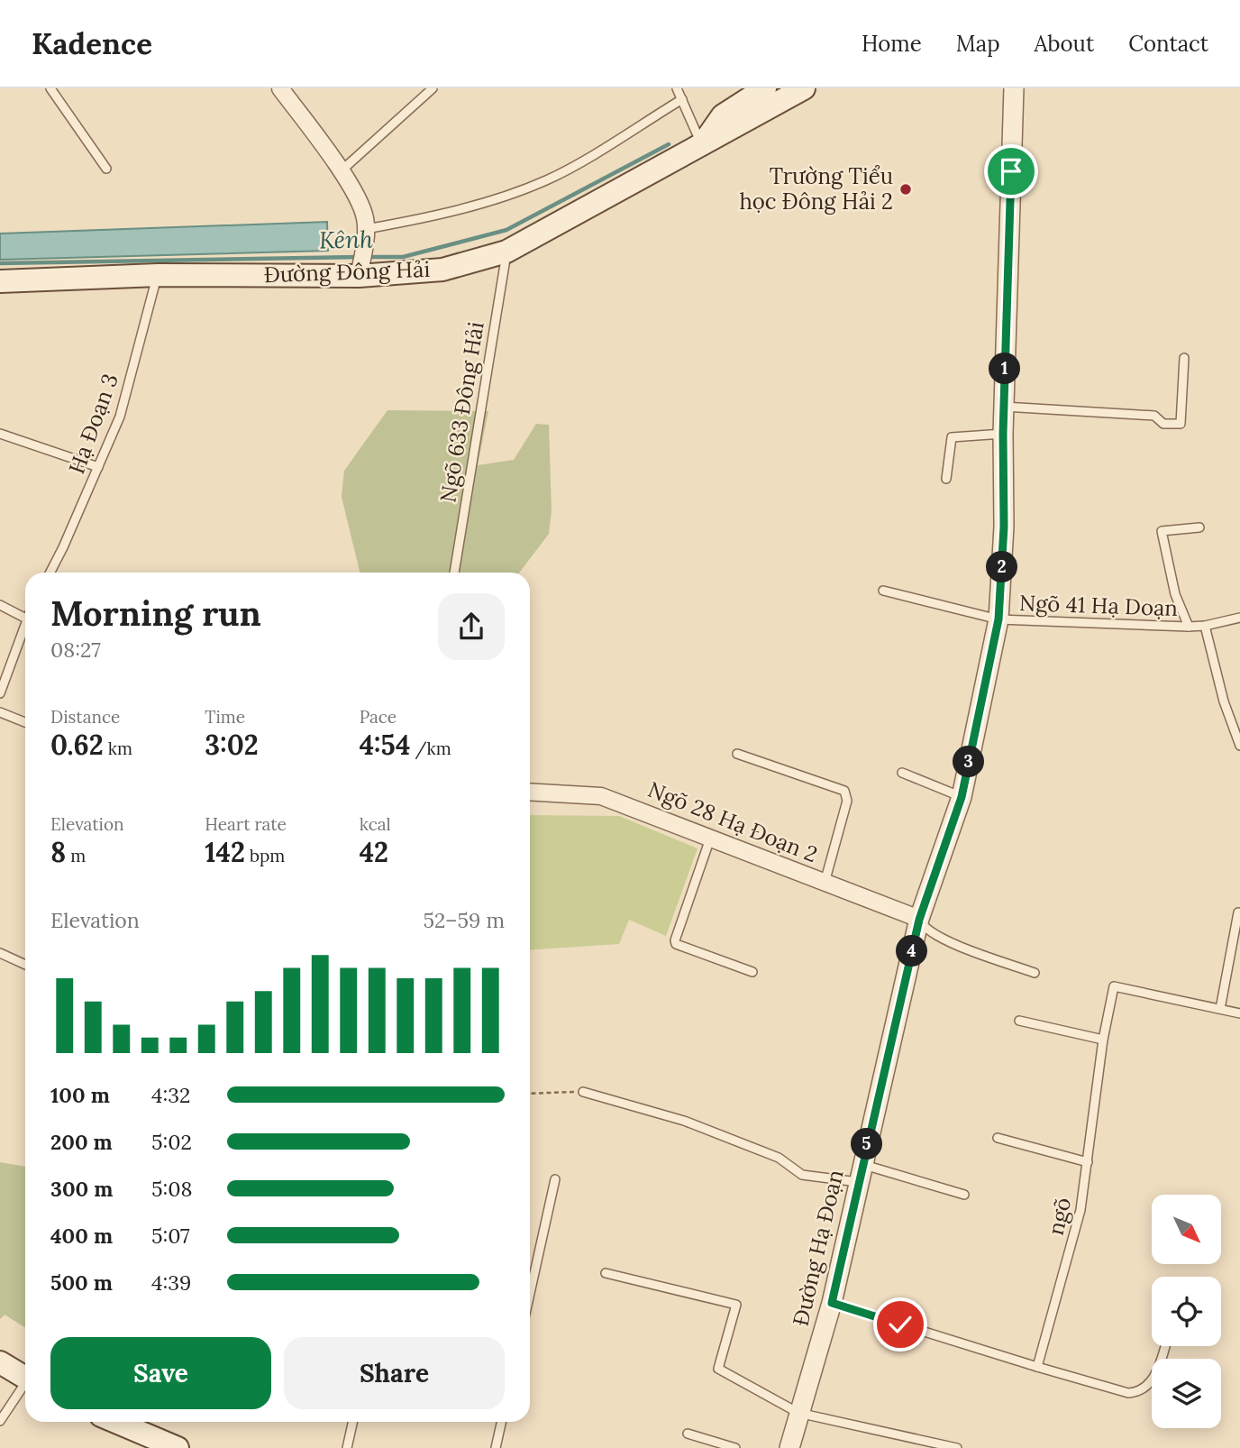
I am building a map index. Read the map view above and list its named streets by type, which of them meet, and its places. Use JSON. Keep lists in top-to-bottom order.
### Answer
{
  "streets": {
    "main road": ["Đường Đông Hải"],
    "street": ["Ngõ 28 Hạ Đoạn 2", "Đường Hạ Đoạn"],
    "lane": [
      "Ngõ 633 Đông Hải",
      "Hạ Đoạn 3",
      "Ngõ 41 Hạ Doạn",
      "ngõ"
    ]
  },
  "crossings": [
    ["Đường Đông Hải", "Ngõ 633 Đông Hải"],
    ["Đường Đông Hải", "Hạ Đoạn 3"],
    ["Ngõ 41 Hạ Doạn", "Đường Hạ Đoạn"],
    ["Ngõ 28 Hạ Đoạn 2", "Đường Hạ Đoạn"]
  ],
  "water": ["Kênh"],
  "places": ["Trường Tiểu học Đông Hải 2"],
  "north": "bottom right",
  "page": {
    "header": "Kadence",
    "nav": [
      "Home",
      "Map",
      "About",
      "Contact"
    ],
    "pins": [
      "1",
      "2",
      "3",
      "4",
      "5"
    ],
    "heading": ["Morning run", "08:27"],
    "stats": [
      ["Distance", "0.62 km"],
      ["Time", "3:02"],
      ["Pace", "4:54 /km"],
      ["Elevation", "8 m"],
      ["Heart rate", "142 bpm"],
      ["kcal", "42"]
    ],
    "chart": ["Elevation", "52–59 m"],
    "list": [
      {
        "name": "100 m",
        "note": "4:32"
      },
      {
        "name": "200 m",
        "note": "5:02"
      },
      {
        "name": "300 m",
        "note": "5:08"
      },
      {
        "name": "400 m",
        "note": "5:07"
      },
      {
        "name": "500 m",
        "note": "4:39"
      }
    ],
    "buttons": ["Save", "Share"]
  }
}
